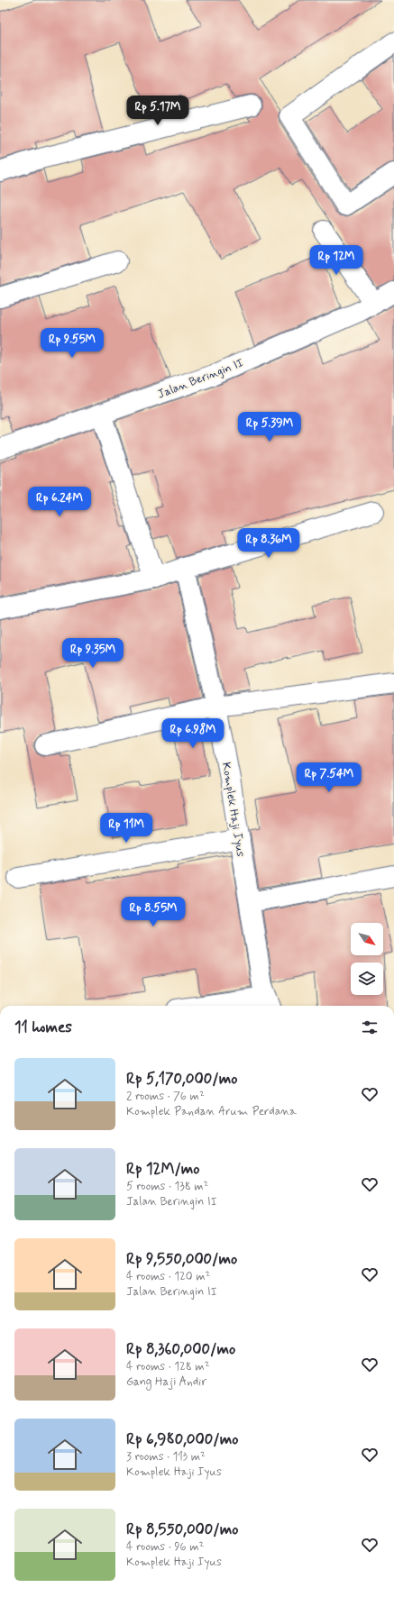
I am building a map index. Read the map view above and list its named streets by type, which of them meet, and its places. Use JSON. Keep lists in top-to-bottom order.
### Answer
{
  "streets": {
    "street": ["Jalan Beringin II", "Komplek Haji Iyus"]
  },
  "north": "bottom right",
  "page": {
    "price": [
      "Rp 5.17M",
      "Rp 12M",
      "Rp 9.55M",
      "Rp 5.39M",
      "Rp 6.24M",
      "Rp 8.36M",
      "Rp 9.35M",
      "Rp 6.98M",
      "Rp 7.54M",
      "Rp 11M",
      "Rp 8.55M"
    ],
    "heading": "11 homes",
    "list": [
      {
        "name": "Rp 5,170,000/mo",
        "note": "2 rooms · 76 m² · Komplek Pandan Arum Perdana"
      },
      {
        "name": "Rp 12M/mo",
        "note": "5 rooms · 138 m² · Jalan Beringin II"
      },
      {
        "name": "Rp 9,550,000/mo",
        "note": "4 rooms · 120 m² · Jalan Beringin II"
      },
      {
        "name": "Rp 8,360,000/mo",
        "note": "4 rooms · 128 m² · Gang Haji Andir"
      },
      {
        "name": "Rp 6,980,000/mo",
        "note": "3 rooms · 113 m² · Komplek Haji Iyus"
      },
      {
        "name": "Rp 8,550,000/mo",
        "note": "4 rooms · 96 m² · Komplek Haji Iyus"
      }
    ]
  }
}
